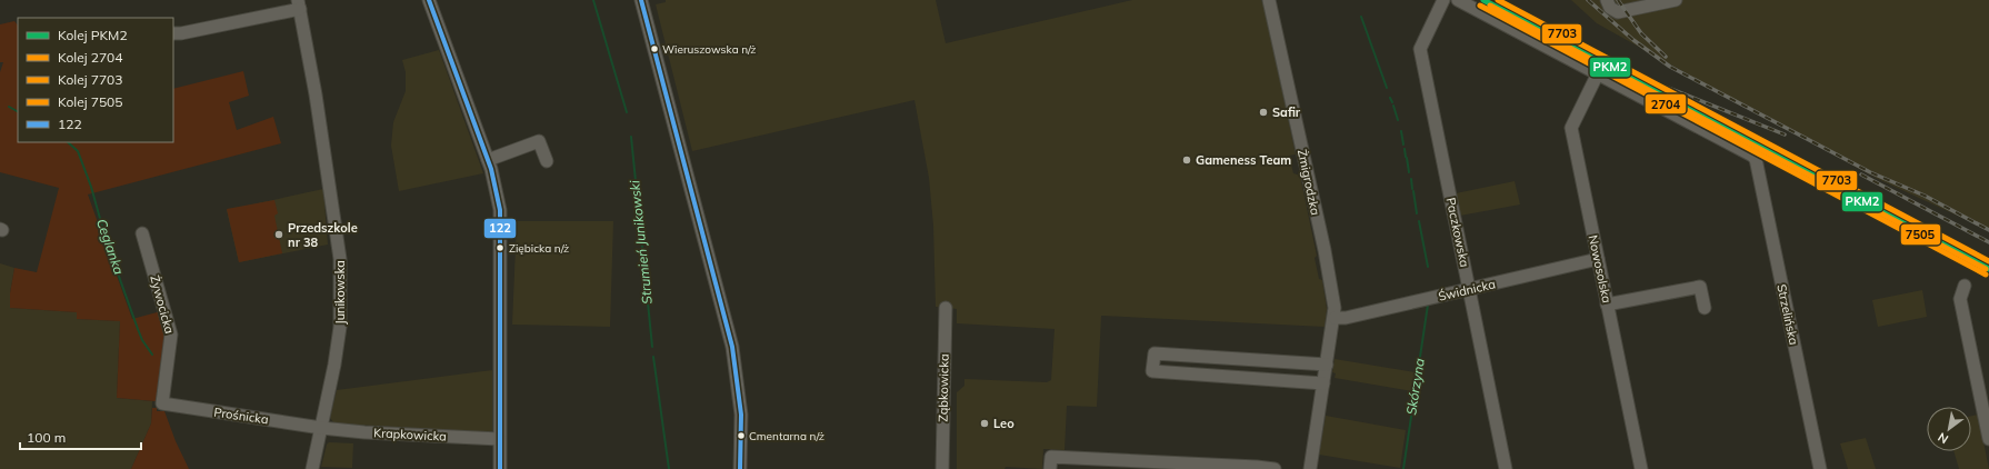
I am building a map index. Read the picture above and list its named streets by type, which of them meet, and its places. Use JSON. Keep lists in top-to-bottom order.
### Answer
{
  "streets": {
    "street": [
      "Żmigrodzka",
      "Paczkowska",
      "Nowosolska",
      "Świdnicka",
      "Junikowska",
      "Żywocicka",
      "Strzelińska",
      "Ząbkowicka",
      "Prośnicka",
      "Krapkowicka"
    ]
  },
  "crossings": [
    ["Żmigrodzka", "Świdnicka"],
    ["Paczkowska", "Świdnicka"],
    ["Nowosolska", "Świdnicka"],
    ["Nowosolska", "Strzelińska"],
    ["Junikowska", "Prośnicka"],
    ["Junikowska", "Krapkowicka"],
    ["Żywocicka", "Prośnicka"],
    ["Prośnicka", "Krapkowicka"]
  ],
  "water": ["Strumień Junikowski", "Ceglanka", "Skórzyna"],
  "places": [
    "Wieruszowska n/ż",
    "Safir",
    "Gameness Team",
    "Przedszkole nr 38",
    "Ziębicka n/ż",
    "Leo",
    "Cmentarna n/ż"
  ],
  "lines": [
    "rail line PKM2",
    "rail line 7703",
    "transit line 122",
    "rail line 2704",
    "rail line 7505"
  ],
  "legend": [
    "Kolej PKM2",
    "Kolej 2704",
    "Kolej 7703",
    "Kolej 7505",
    "122"
  ],
  "scale_bar": "100 m",
  "north": "bottom left"
}
